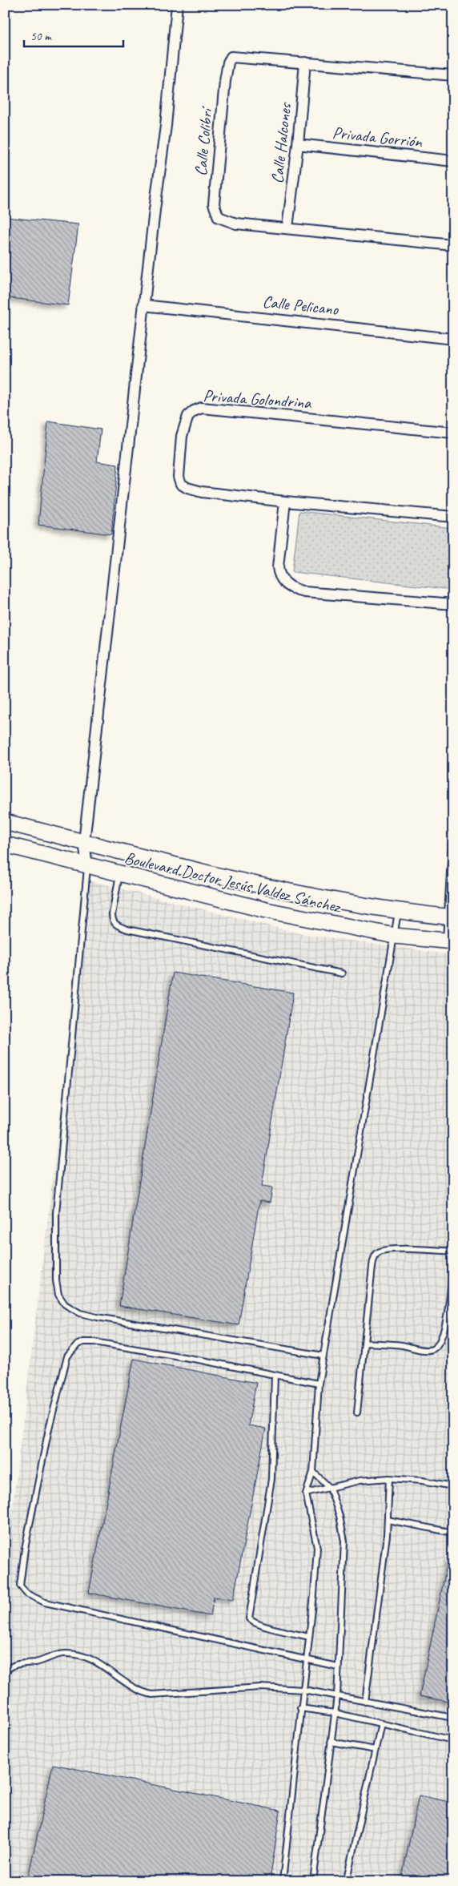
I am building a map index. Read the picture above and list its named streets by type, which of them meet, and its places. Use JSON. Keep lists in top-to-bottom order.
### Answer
{
  "streets": {
    "main road": ["Boulevard Doctor Jesús Valdez Sánchez"],
    "street": [
      "Privada Gorrión",
      "Calle Colibrí",
      "Calle Halcones",
      "Calle Pelicano",
      "Privada Golondrina"
    ]
  },
  "crossings": [
    ["Privada Gorrión", "Calle Halcones"],
    ["Calle Colibrí", "Calle Halcones"]
  ],
  "scale_bar": "50 m"
}
